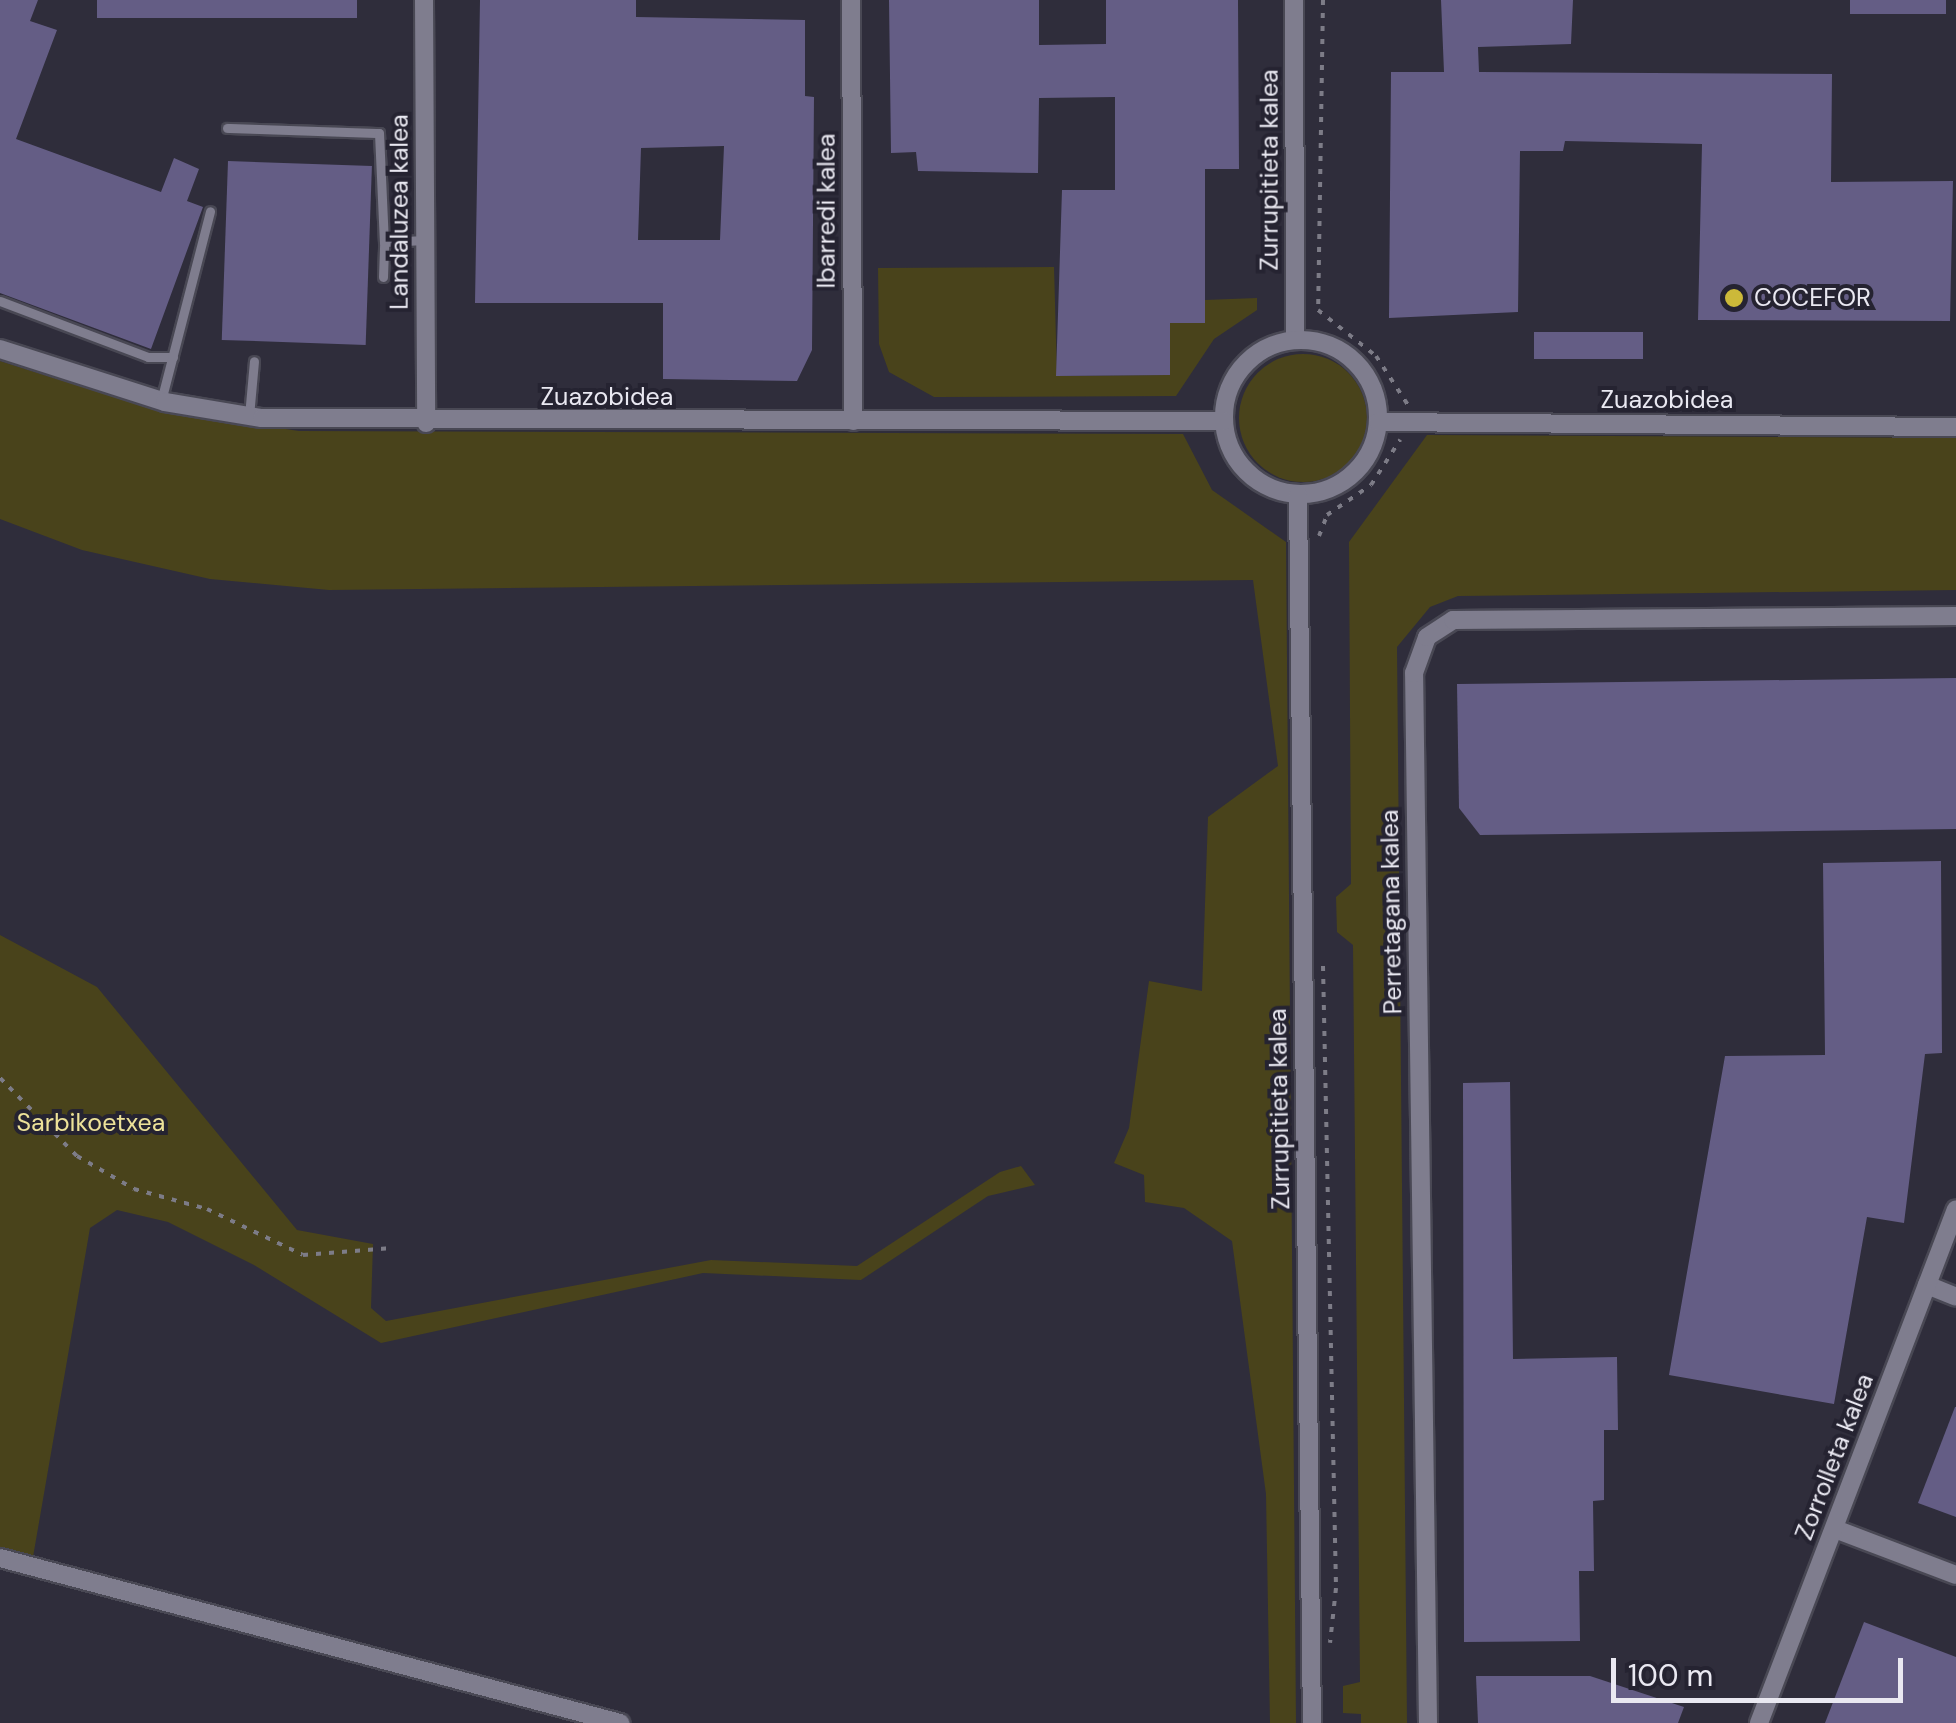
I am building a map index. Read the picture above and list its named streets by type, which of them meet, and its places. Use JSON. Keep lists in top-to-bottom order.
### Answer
{
  "streets": {
    "street": [
      "Zurrupitieta kalea",
      "Ibarredi kalea",
      "Landaluzea kalea",
      "Zuazobidea",
      "Perretagana kalea",
      "Zorrolleta kalea"
    ]
  },
  "crossings": [
    ["Zurrupitieta kalea", "Zuazobidea"],
    ["Ibarredi kalea", "Zuazobidea"],
    ["Landaluzea kalea", "Zuazobidea"]
  ],
  "parks": ["Sarbikoetxea"],
  "places": ["COCEFOR"],
  "scale_bar": "100 m"
}
